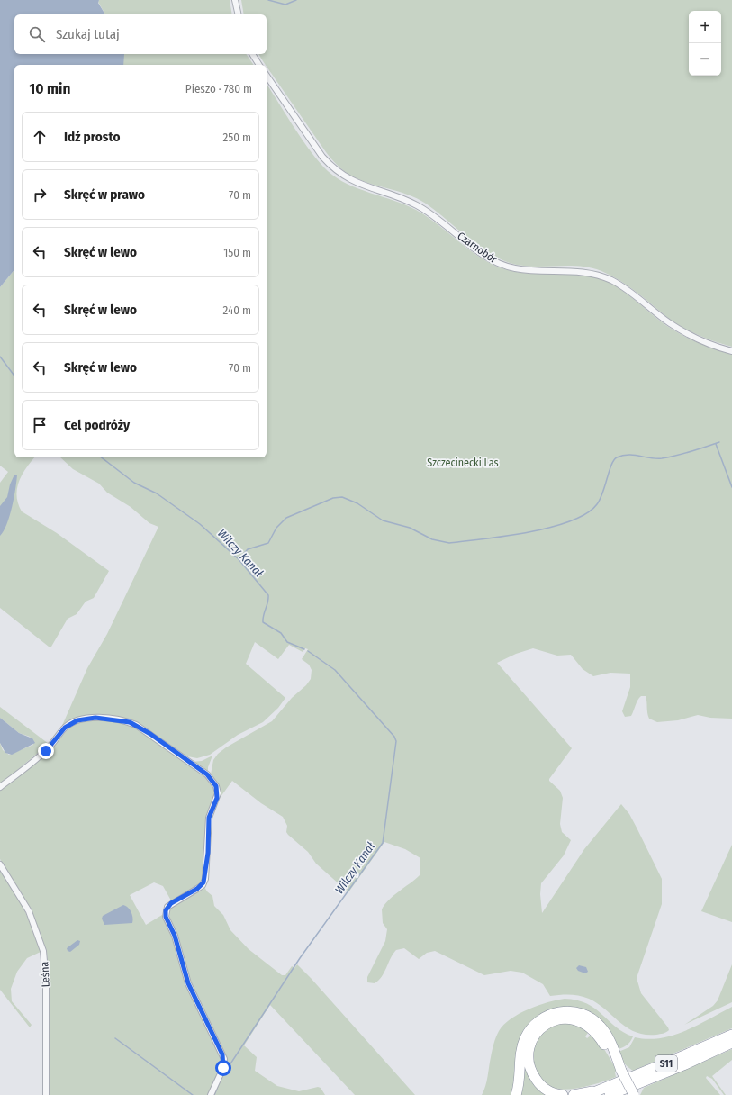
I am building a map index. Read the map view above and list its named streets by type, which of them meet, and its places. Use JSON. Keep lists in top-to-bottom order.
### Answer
{
  "streets": {
    "highway": ["S11"],
    "street": ["Czarnobór", "Leśna"]
  },
  "water": ["Wilczy Kanał"],
  "parks": ["Szczecinecki Las"],
  "page": {
    "map_buttons": ["+", "−"],
    "search": "Szukaj tutaj",
    "heading": ["10 min", "Pieszo · 780 m"],
    "list": [
      ["Idź prosto", "250 m"],
      ["Skręć w prawo", "70 m"],
      ["Skręć w lewo", "150 m"],
      ["Skręć w lewo", "240 m"],
      ["Skręć w lewo", "70 m"],
      "Cel podróży"
    ]
  }
}
